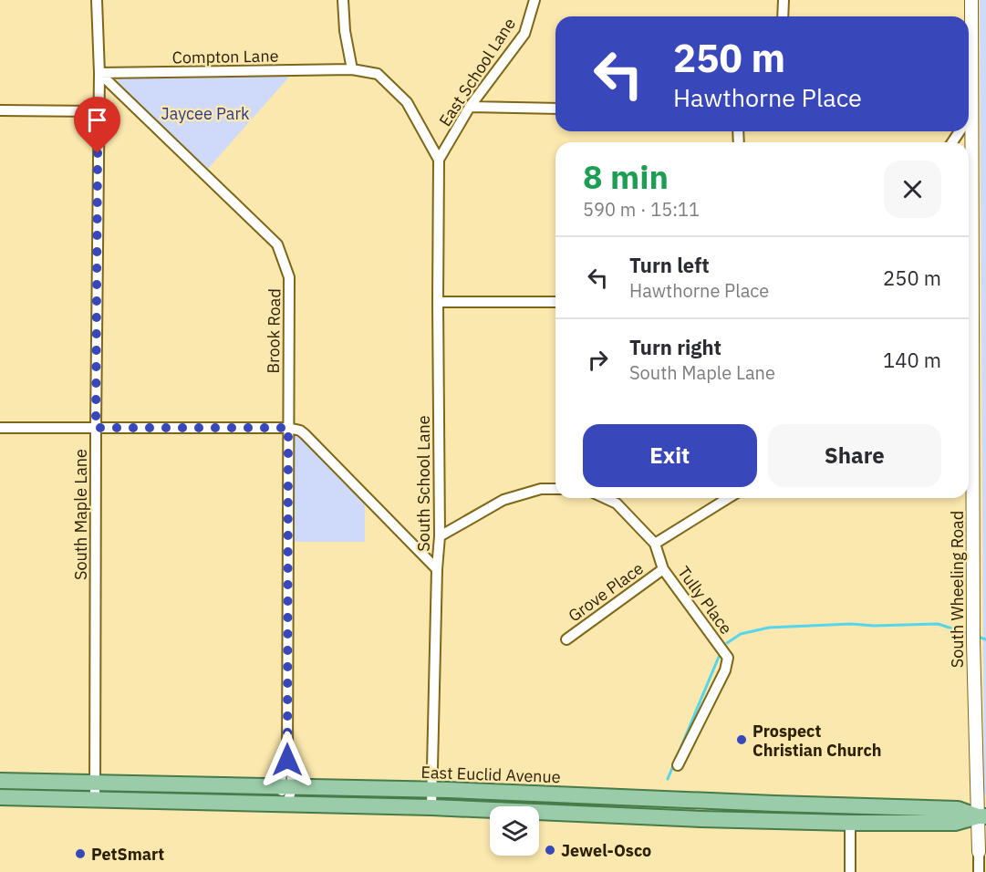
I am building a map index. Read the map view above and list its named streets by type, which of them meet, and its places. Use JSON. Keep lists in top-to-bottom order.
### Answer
{
  "streets": {
    "main road": ["East Euclid Avenue"],
    "street": [
      "Compton Lane",
      "East School Lane",
      "Brook Road",
      "South School Lane",
      "South Maple Lane",
      "South Wheeling Road",
      "Grove Place",
      "Tully Place"
    ]
  },
  "crossings": [
    ["Compton Lane", "East School Lane"],
    ["Compton Lane", "Brook Road"],
    ["Compton Lane", "South School Lane"],
    ["Compton Lane", "South Maple Lane"],
    ["East School Lane", "South School Lane"],
    ["Brook Road", "South Maple Lane"],
    ["Brook Road", "East Euclid Avenue"],
    ["South School Lane", "East Euclid Avenue"],
    ["South Maple Lane", "East Euclid Avenue"],
    ["South Wheeling Road", "East Euclid Avenue"],
    ["Grove Place", "Tully Place"]
  ],
  "parks": ["Jaycee Park"],
  "places": ["Prospect Christian Church", "Jewel-Osco", "PetSmart"],
  "page": {
    "turn": ["250 m", "Hawthorne Place"],
    "heading": ["8 min", "590 m · 15:11"],
    "list": [
      {
        "name": "Turn left",
        "note": "Hawthorne Place",
        "value": "250 m"
      },
      {
        "name": "Turn right",
        "note": "South Maple Lane",
        "value": "140 m"
      }
    ],
    "buttons": ["Exit", "Share"]
  }
}
